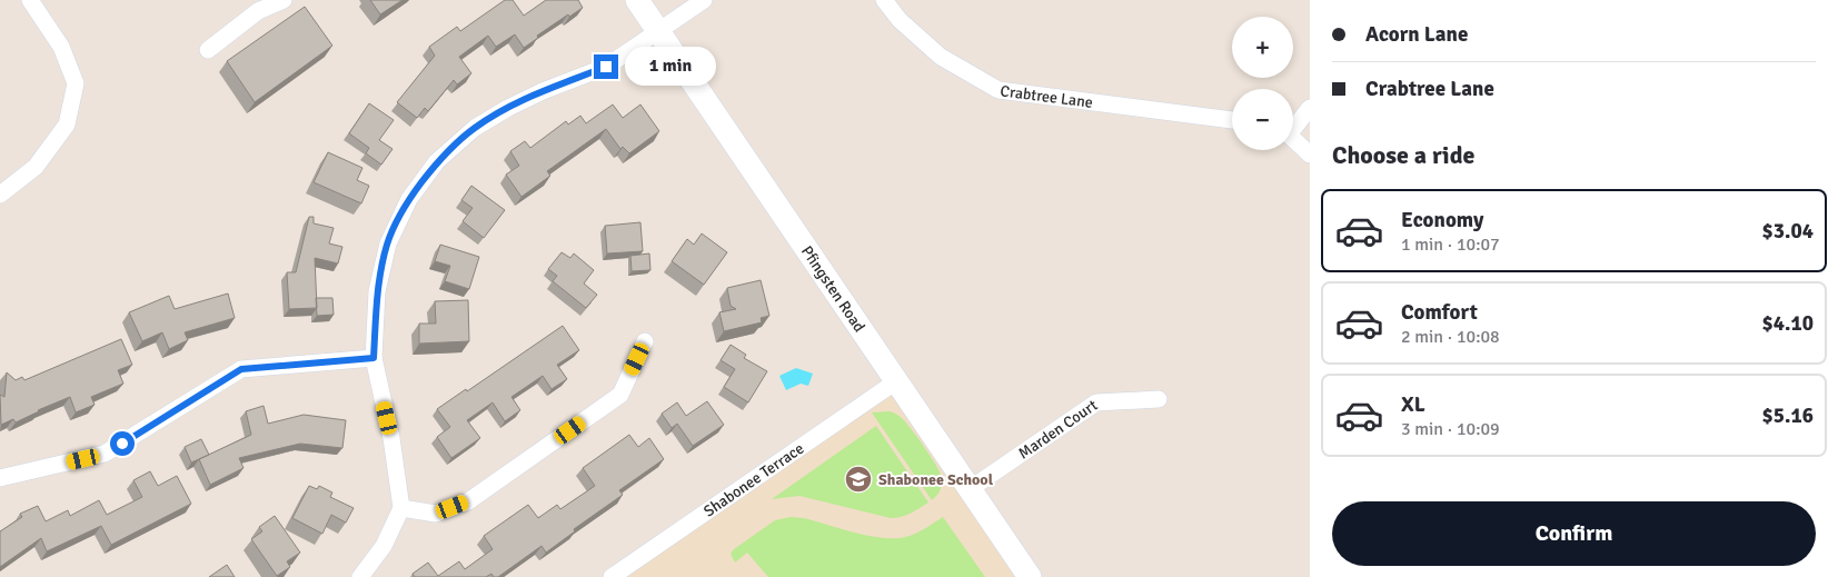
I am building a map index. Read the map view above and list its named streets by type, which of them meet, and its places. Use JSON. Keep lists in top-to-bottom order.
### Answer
{
  "streets": {
    "main road": ["Pfingsten Road"],
    "street": ["Crabtree Lane", "Marden Court", "Shabonee Terrace"]
  },
  "crossings": [
    ["Pfingsten Road", "Marden Court"],
    ["Pfingsten Road", "Shabonee Terrace"]
  ],
  "places": {
    "school or university": ["Shabonee School"]
  },
  "page": {
    "banner": ["Acorn Lane", "Crabtree Lane"],
    "map_buttons": ["+", "−"],
    "bubble": "1 min",
    "heading": "Choose a ride",
    "list": [
      {
        "name": "Economy",
        "note": "1 min · 10:07",
        "value": "$3.04"
      },
      {
        "name": "Comfort",
        "note": "2 min · 10:08",
        "value": "$4.10"
      },
      {
        "name": "XL",
        "note": "3 min · 10:09",
        "value": "$5.16"
      }
    ],
    "buttons": "Confirm"
  }
}
